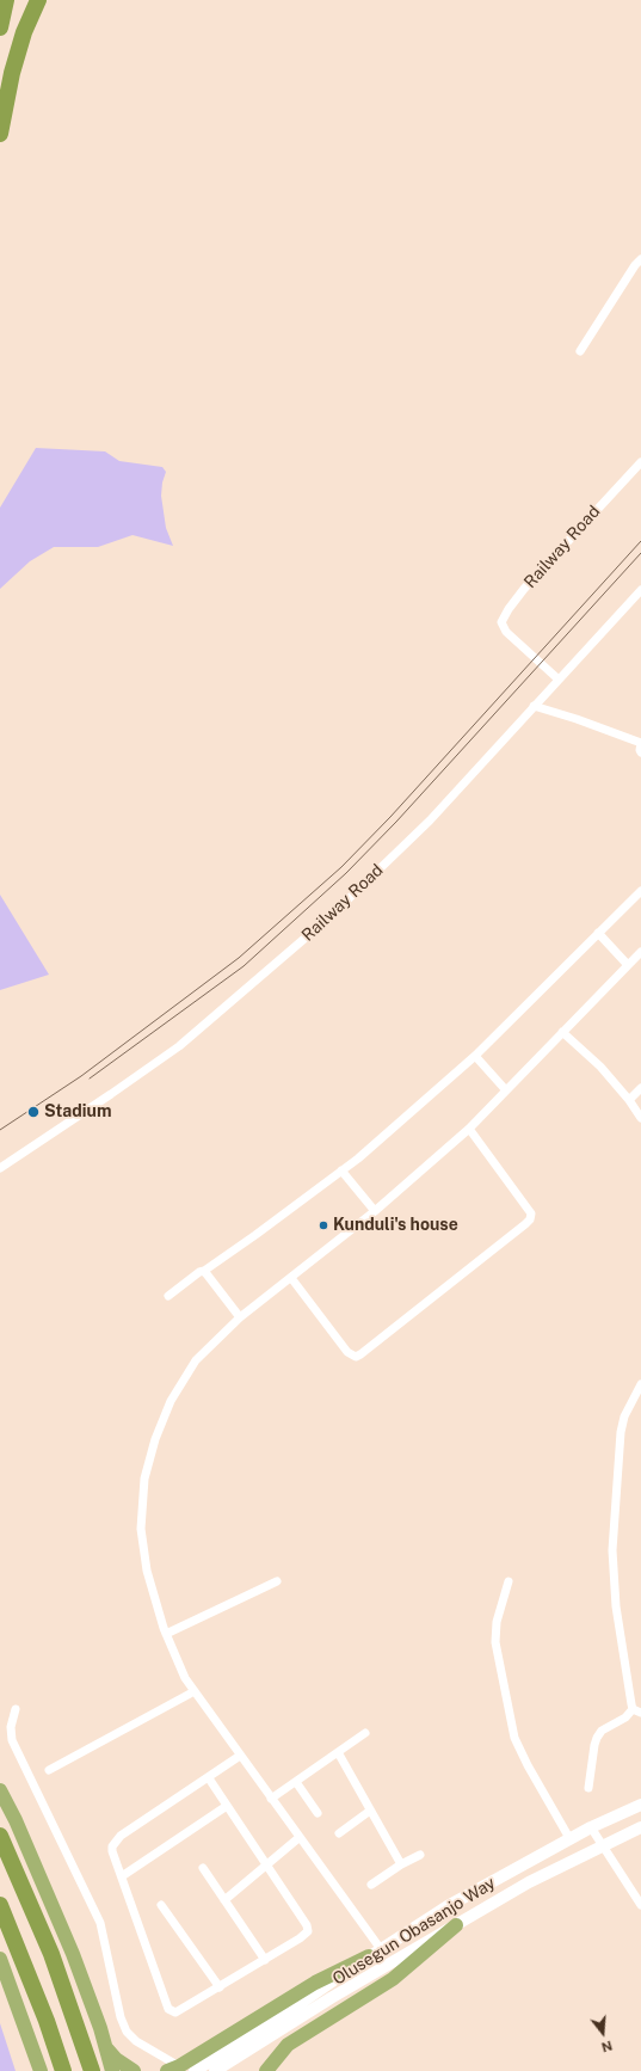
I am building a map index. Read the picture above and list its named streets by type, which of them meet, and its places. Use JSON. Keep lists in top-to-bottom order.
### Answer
{
  "streets": {
    "main road": ["Olusegun Obasanjo Way"],
    "street": ["Railway Road"]
  },
  "places": ["Stadium", "Kunduli's house"],
  "north": "bottom"
}
